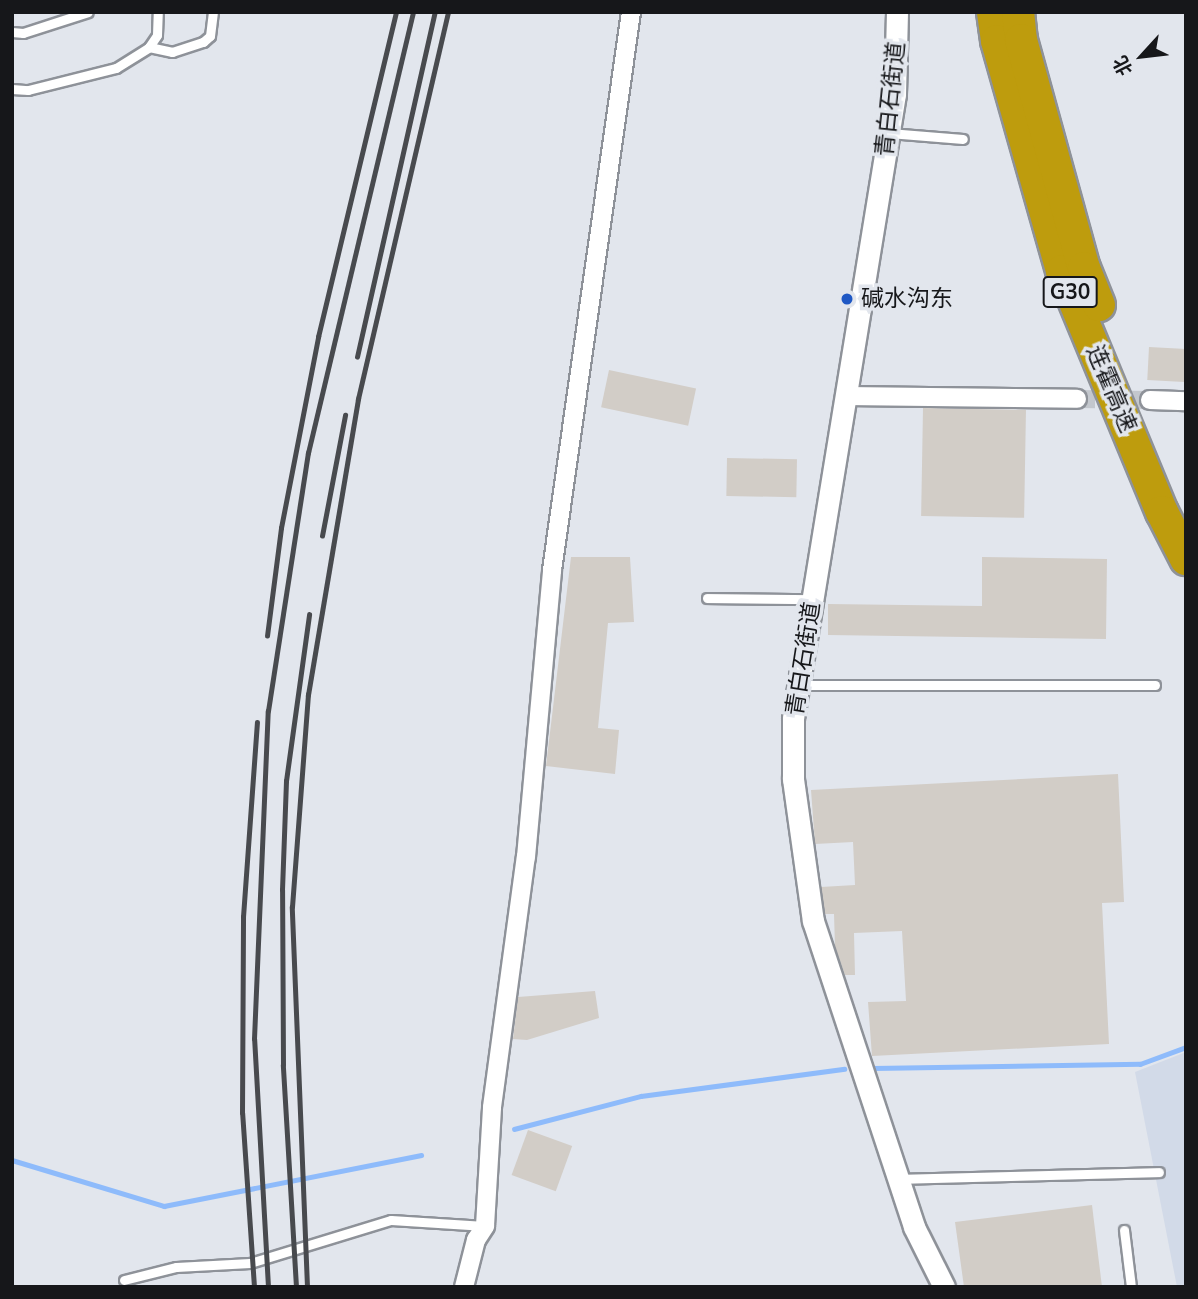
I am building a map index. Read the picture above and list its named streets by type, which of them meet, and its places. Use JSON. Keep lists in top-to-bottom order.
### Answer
{
  "streets": {
    "highway": ["G30", "连霍高速"],
    "street": ["青白石街道"]
  },
  "places": ["碱水沟东"],
  "north": "bottom left"
}
